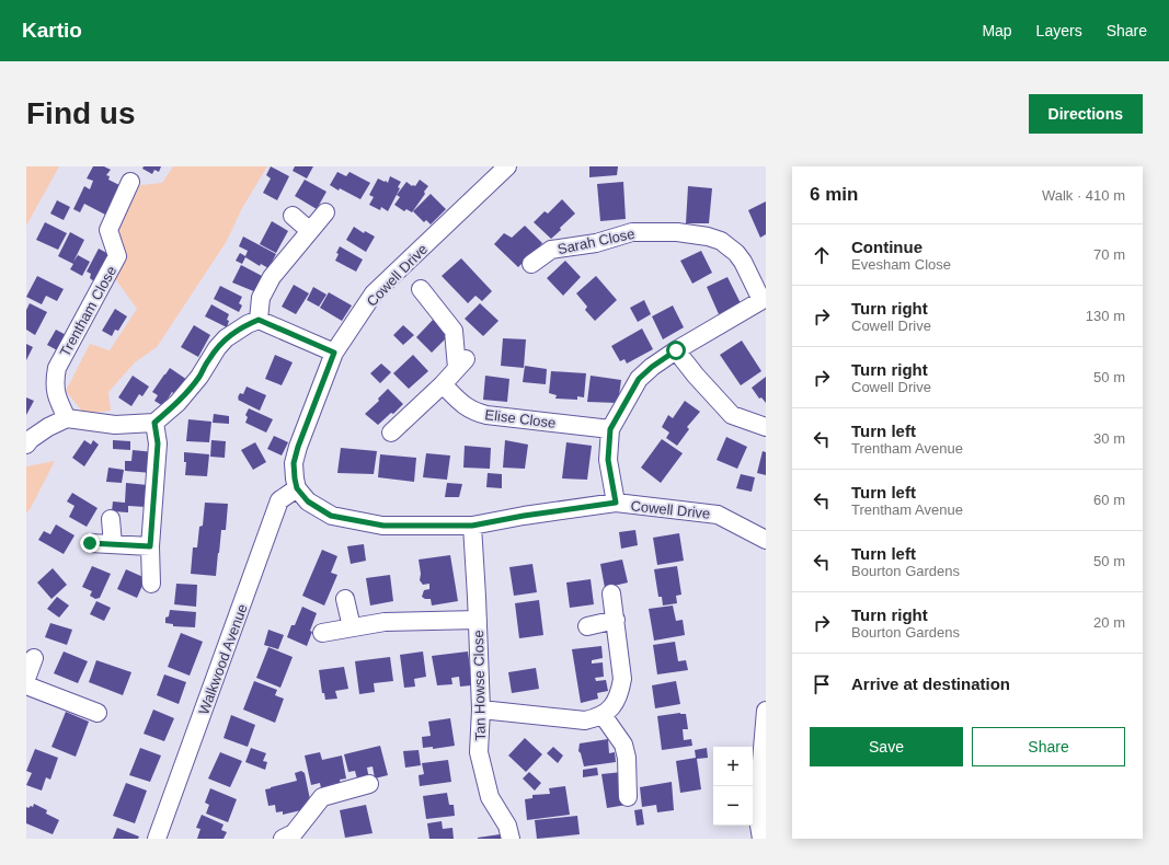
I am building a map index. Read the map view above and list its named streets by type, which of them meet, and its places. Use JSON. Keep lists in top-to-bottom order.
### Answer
{
  "streets": {
    "street": [
      "Sarah Close",
      "Cowell Drive",
      "Trentham Close",
      "Elise Close",
      "Walkwood Avenue",
      "Tan Howse Close"
    ]
  },
  "crossings": [
    ["Cowell Drive", "Walkwood Avenue"],
    ["Cowell Drive", "Tan Howse Close"]
  ],
  "page": {
    "header": "Kartio",
    "nav": ["Map", "Layers", "Share"],
    "buttons": [
      "Directions",
      ["Save", "Share"]
    ],
    "title": "Find us",
    "heading": ["6 min", "Walk · 410 m"],
    "list": [
      ["Continue", "Evesham Close", "70 m"],
      ["Turn right", "Cowell Drive", "130 m"],
      ["Turn right", "Cowell Drive", "50 m"],
      ["Turn left", "Trentham Avenue", "30 m"],
      ["Turn left", "Trentham Avenue", "60 m"],
      ["Turn left", "Bourton Gardens", "50 m"],
      ["Turn right", "Bourton Gardens", "20 m"],
      "Arrive at destination"
    ],
    "map_buttons": ["+", "−"]
  }
}
